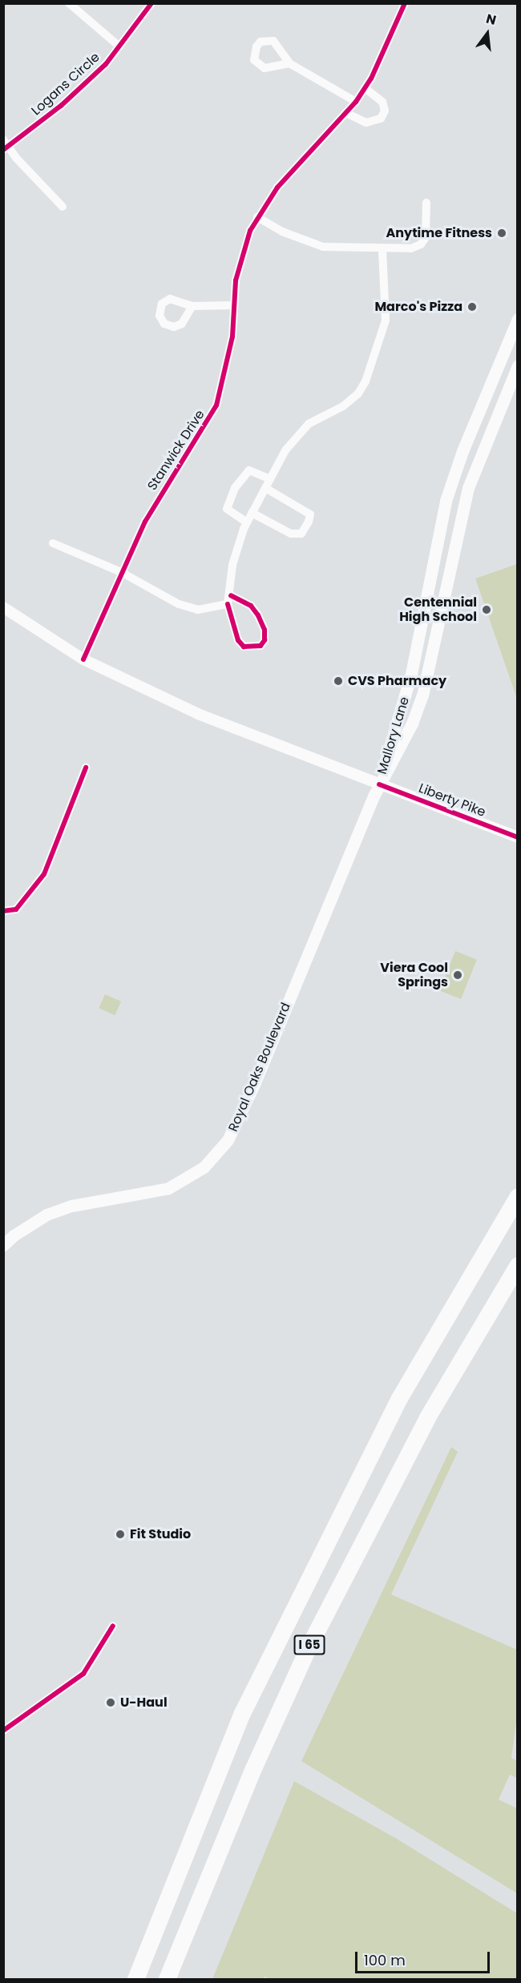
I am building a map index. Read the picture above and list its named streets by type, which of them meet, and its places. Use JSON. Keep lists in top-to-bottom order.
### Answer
{
  "streets": {
    "highway": ["I 65"],
    "main road": ["Mallory Lane", "Royal Oaks Boulevard"],
    "street": ["Logans Circle", "Stanwick Drive", "Liberty Pike"]
  },
  "crossings": [
    ["Stanwick Drive", "Liberty Pike"],
    ["Mallory Lane", "Liberty Pike"],
    ["Mallory Lane", "Royal Oaks Boulevard"],
    ["Liberty Pike", "Royal Oaks Boulevard"]
  ],
  "places": [
    "Anytime Fitness",
    "Marco's Pizza",
    "Centennial High School",
    "CVS Pharmacy",
    "Viera Cool Springs",
    "Fit Studio",
    "U-Haul"
  ],
  "scale_bar": "100 m",
  "north": "top"
}
